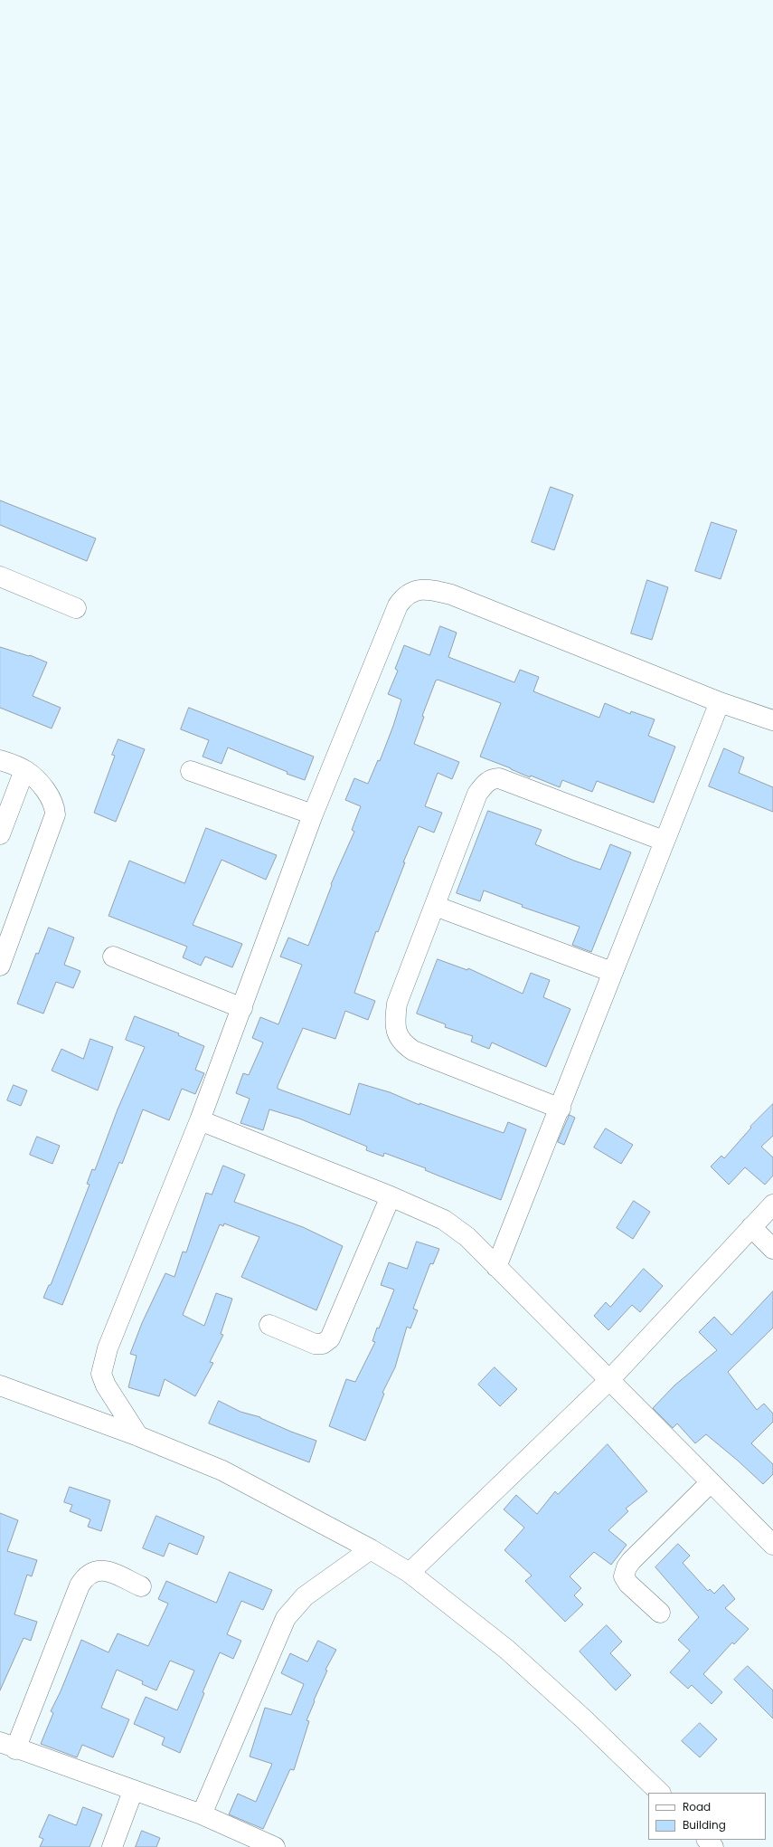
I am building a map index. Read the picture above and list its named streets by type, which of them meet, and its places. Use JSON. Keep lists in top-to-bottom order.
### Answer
{
  "legend": ["Road", "Building"]
}
